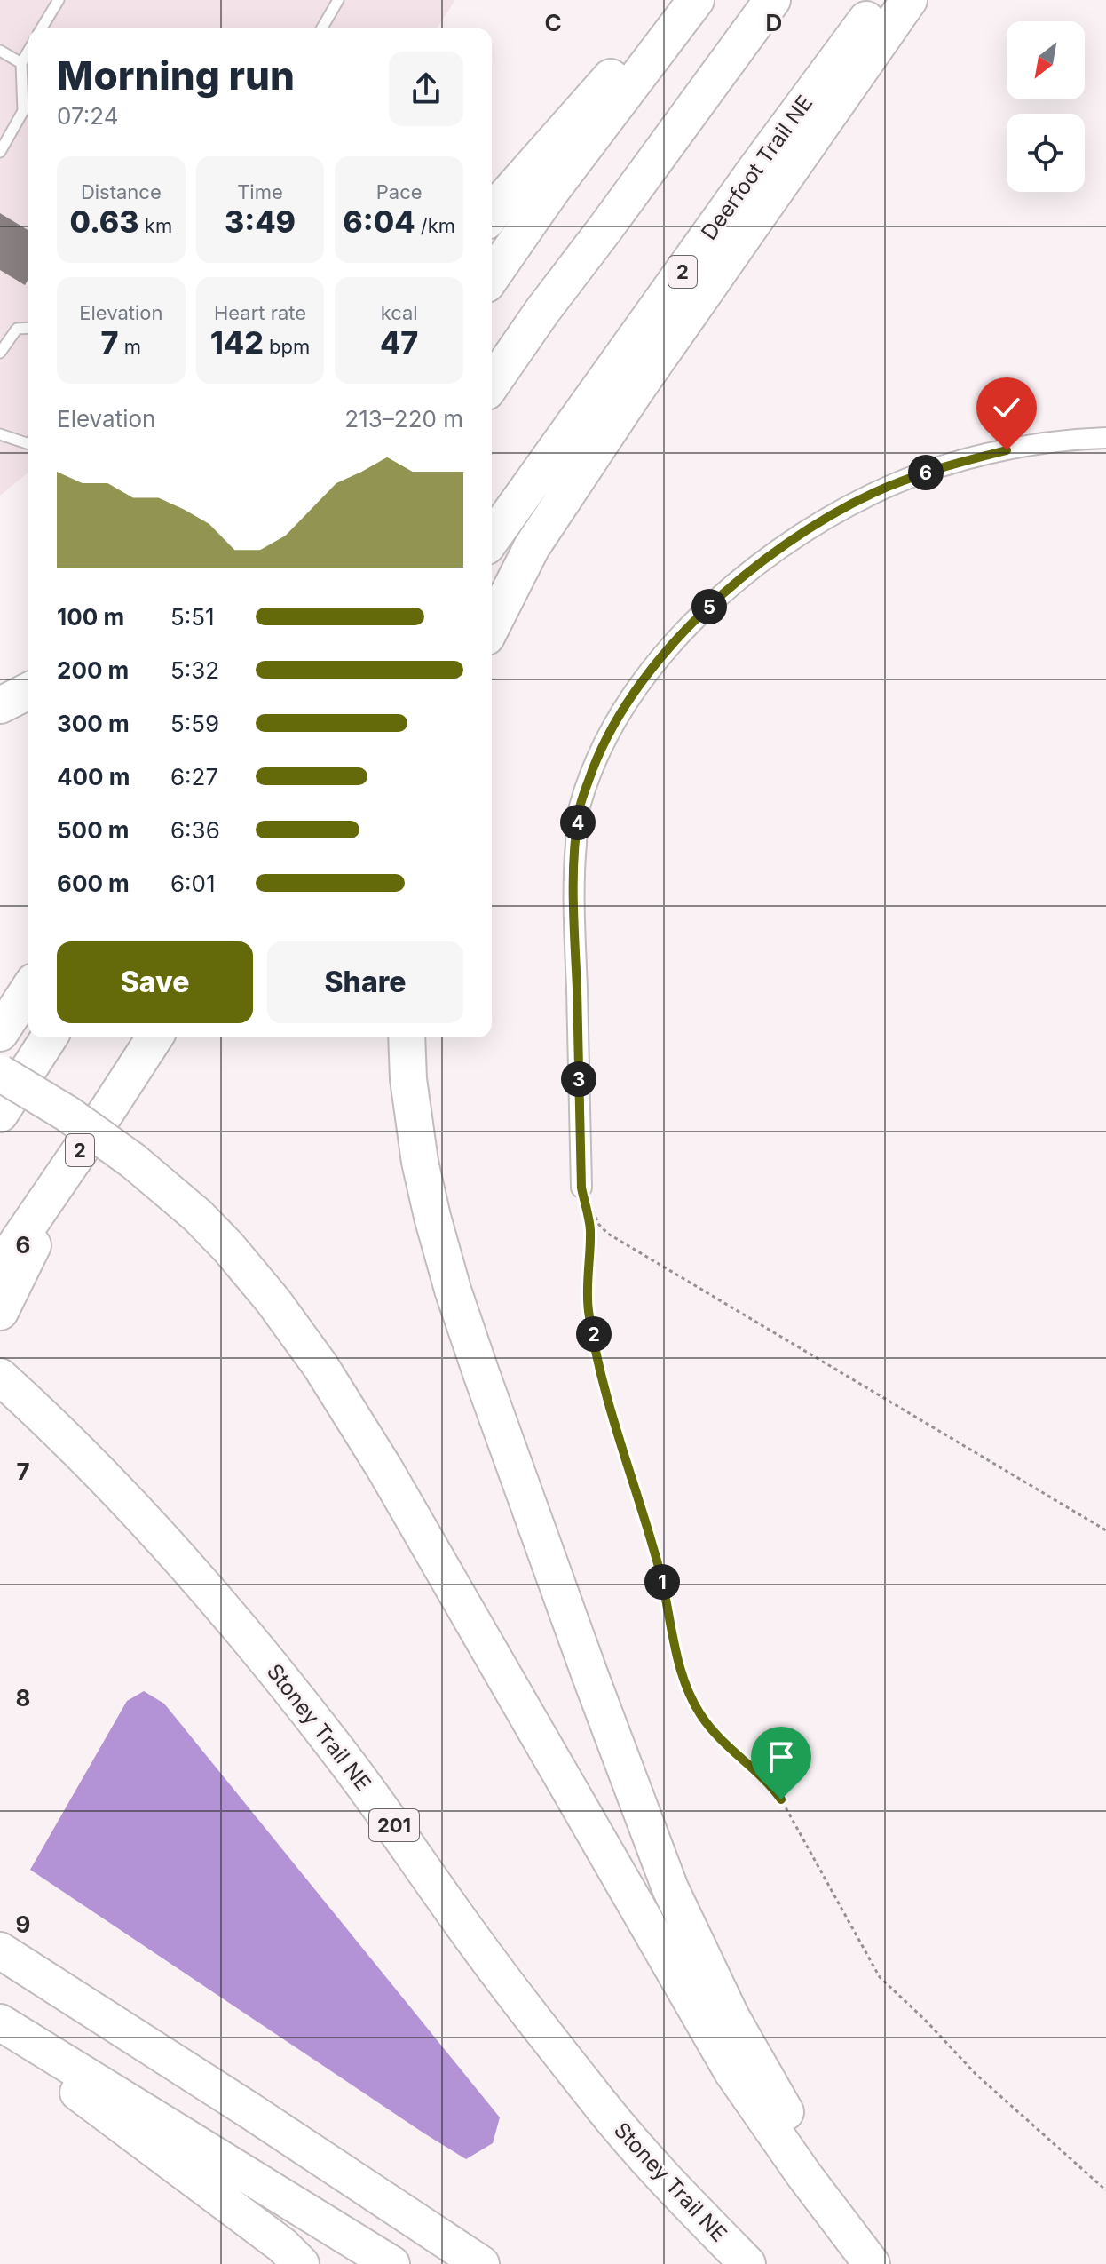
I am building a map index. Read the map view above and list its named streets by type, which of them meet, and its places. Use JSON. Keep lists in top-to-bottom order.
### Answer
{
  "streets": {
    "highway": [
      "Deerfoot Trail NE",
      "2",
      "Stoney Trail NE",
      "201"
    ]
  },
  "north": "bottom left",
  "page": {
    "heading": ["Morning run", "07:24"],
    "stats": [
      ["Distance", "0.63 km"],
      ["Time", "3:49"],
      ["Pace", "6:04 /km"],
      ["Elevation", "7 m"],
      ["Heart rate", "142 bpm"],
      ["kcal", "47"]
    ],
    "chart": ["Elevation", "213–220 m"],
    "pins": [
      "6",
      "5",
      "4",
      "3",
      "2",
      "1"
    ],
    "list": [
      {
        "name": "100 m",
        "note": "5:51"
      },
      {
        "name": "200 m",
        "note": "5:32"
      },
      {
        "name": "300 m",
        "note": "5:59"
      },
      {
        "name": "400 m",
        "note": "6:27"
      },
      {
        "name": "500 m",
        "note": "6:36"
      },
      {
        "name": "600 m",
        "note": "6:01"
      }
    ],
    "buttons": ["Save", "Share"]
  },
  "grid": {
    "columns": ["C", "D"],
    "rows": [
      "6",
      "7",
      "8",
      "9"
    ]
  }
}
